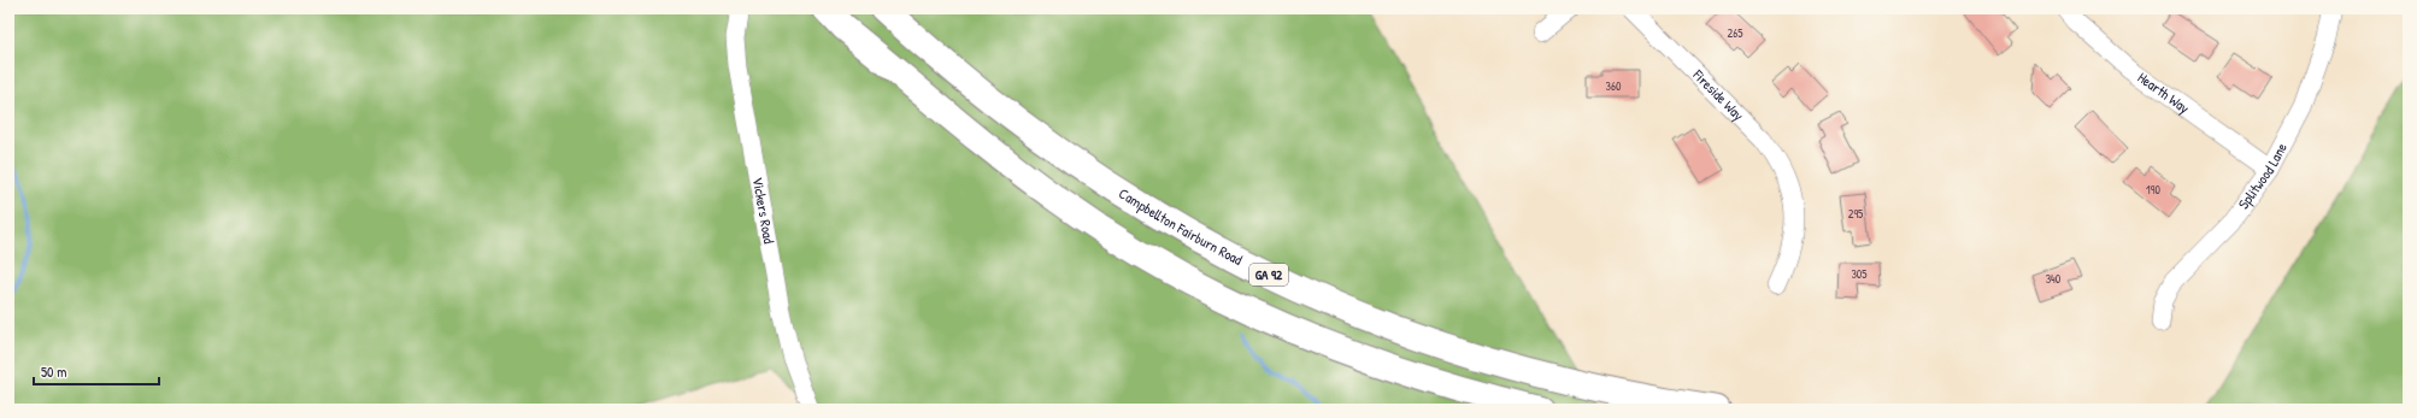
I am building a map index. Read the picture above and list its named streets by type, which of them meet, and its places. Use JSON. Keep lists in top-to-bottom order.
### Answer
{
  "streets": {
    "main road": ["Campbellton Fairburn Road", "GA 92"],
    "street": [
      "Hearth Way",
      "Fireside Way",
      "Splitwood Lane",
      "Vickers Road"
    ]
  },
  "crossings": [
    ["Hearth Way", "Splitwood Lane"]
  ],
  "house_numbers": [
    "265",
    "360",
    "190",
    "295",
    "305",
    "340"
  ],
  "scale_bar": "50 m"
}
